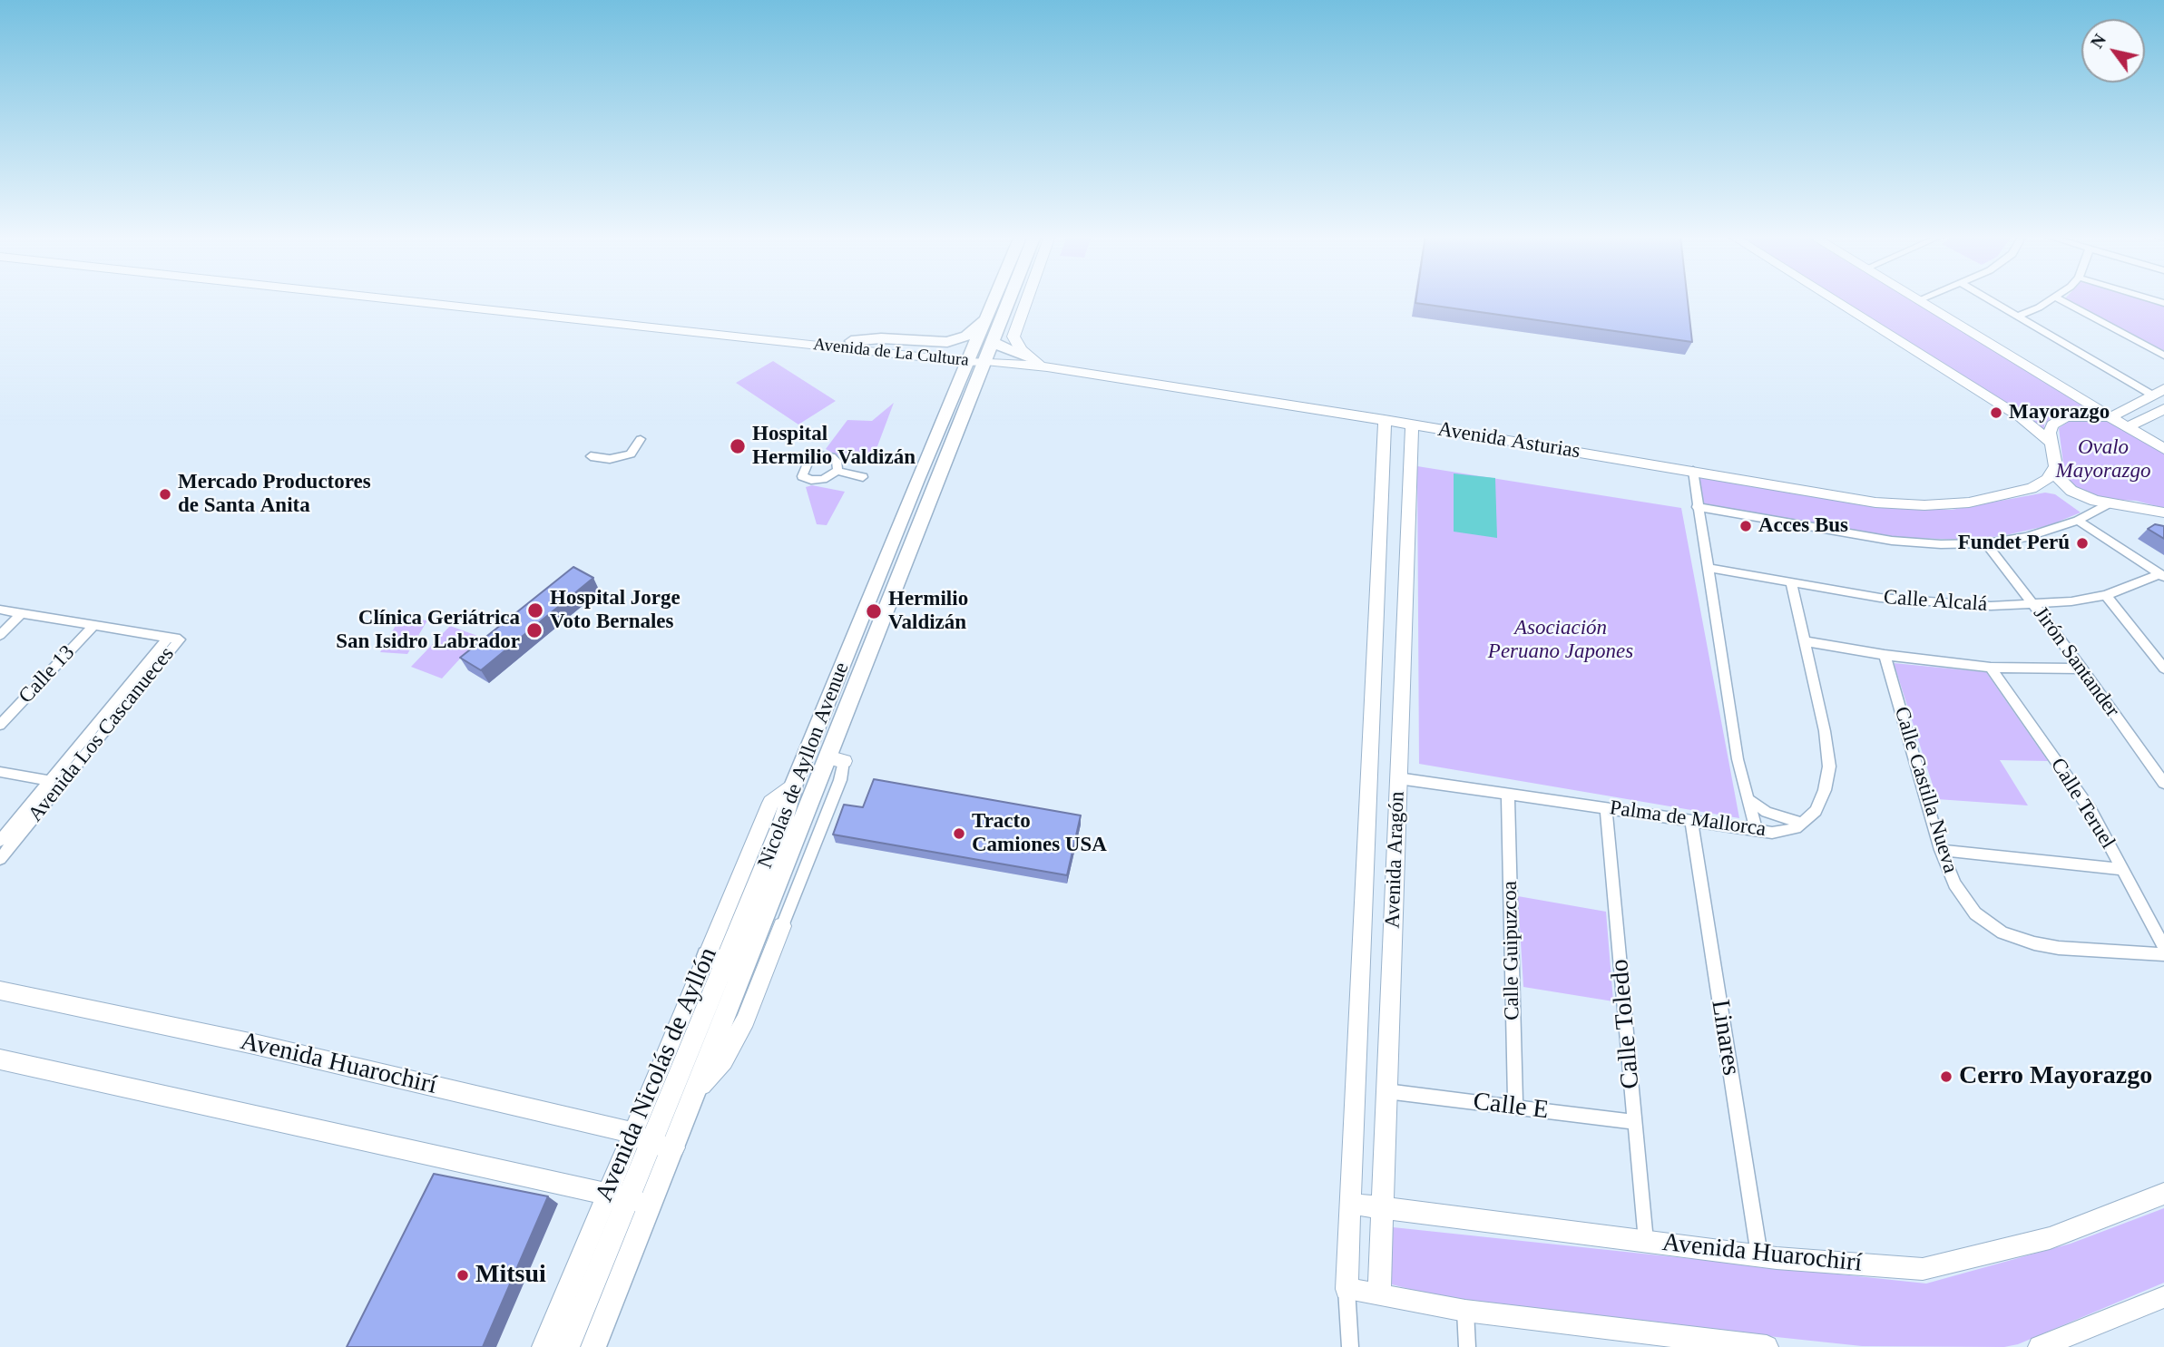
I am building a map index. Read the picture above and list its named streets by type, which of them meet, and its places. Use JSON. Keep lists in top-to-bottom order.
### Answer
{
  "streets": {
    "main road": [
      "Avenida de La Cultura",
      "Avenida Asturias",
      "Nicolas de Ayllon Avenue",
      "Avenida Aragón",
      "Avenida Huarochirí",
      "Avenida Nicolás de Ayllón"
    ],
    "street": [
      "Calle Alcalá",
      "Jirón Santander",
      "Calle 13",
      "Avenida Los Cascanueces",
      "Calle Castilla Nueva",
      "Calle Teruel",
      "Palma de Mallorca",
      "Calle Guipuzcoa",
      "Calle Toledo",
      "Linares",
      "Calle E"
    ]
  },
  "crossings": [
    ["Avenida de La Cultura", "Avenida Asturias"],
    ["Avenida de La Cultura", "Nicolas de Ayllon Avenue"],
    ["Avenida Asturias", "Nicolas de Ayllon Avenue"],
    ["Avenida Asturias", "Avenida Aragón"],
    ["Calle Alcalá", "Jirón Santander"],
    ["Calle 13", "Avenida Los Cascanueces"],
    ["Nicolas de Ayllon Avenue", "Avenida Huarochirí"],
    ["Nicolas de Ayllon Avenue", "Avenida Nicolás de Ayllón"],
    ["Palma de Mallorca", "Avenida Aragón"],
    ["Palma de Mallorca", "Calle Guipuzcoa"],
    ["Palma de Mallorca", "Calle Toledo"],
    ["Palma de Mallorca", "Linares"],
    ["Avenida Aragón", "Avenida Huarochirí"],
    ["Avenida Aragón", "Calle E"],
    ["Calle Guipuzcoa", "Calle E"],
    ["Calle Toledo", "Avenida Huarochirí"],
    ["Calle Toledo", "Calle E"],
    ["Linares", "Avenida Huarochirí"],
    ["Avenida Huarochirí", "Avenida Nicolás de Ayllón"]
  ],
  "parks": ["Ovalo Mayorazgo", "Asociación Peruano Japones"],
  "places": [
    "Mayorazgo",
    "Hospital Hermilio Valdizán",
    "Mercado Productores de Santa Anita",
    "Acces Bus",
    "Fundet Perú",
    "Hospital Jorge Voto Bernales",
    "Hermilio Valdizán",
    "Clínica Geriátrica San Isidro Labrador",
    "Tracto Camiones USA",
    "Cerro Mayorazgo",
    "Mitsui"
  ],
  "north": "top left"
}
